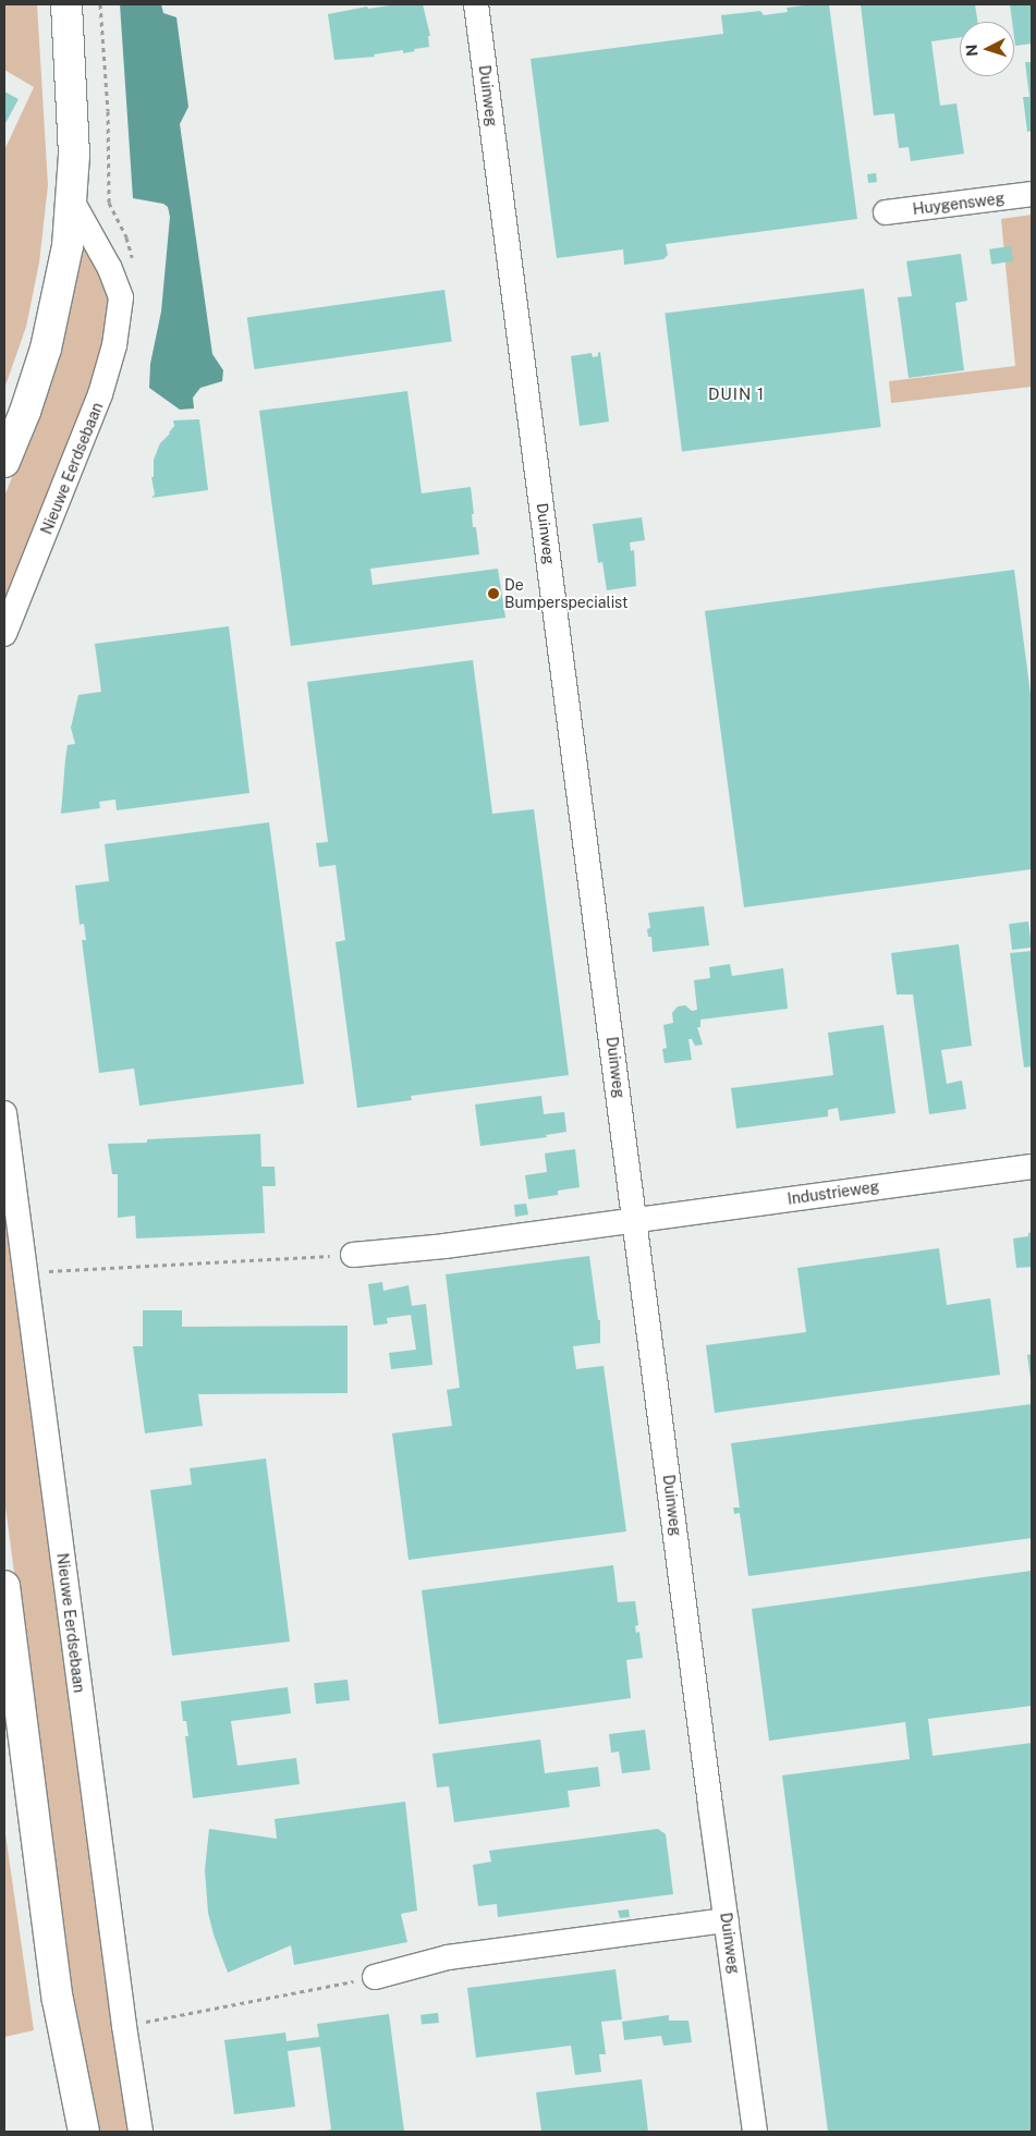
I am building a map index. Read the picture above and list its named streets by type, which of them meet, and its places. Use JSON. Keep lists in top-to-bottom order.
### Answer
{
  "streets": {
    "street": [
      "Duinweg",
      "Huygensweg",
      "Nieuwe Eerdsebaan",
      "Industrieweg"
    ]
  },
  "crossings": [
    ["Duinweg", "Industrieweg"]
  ],
  "districts": ["DUIN 1"],
  "places": ["De Bumperspecialist"],
  "north": "left"
}
